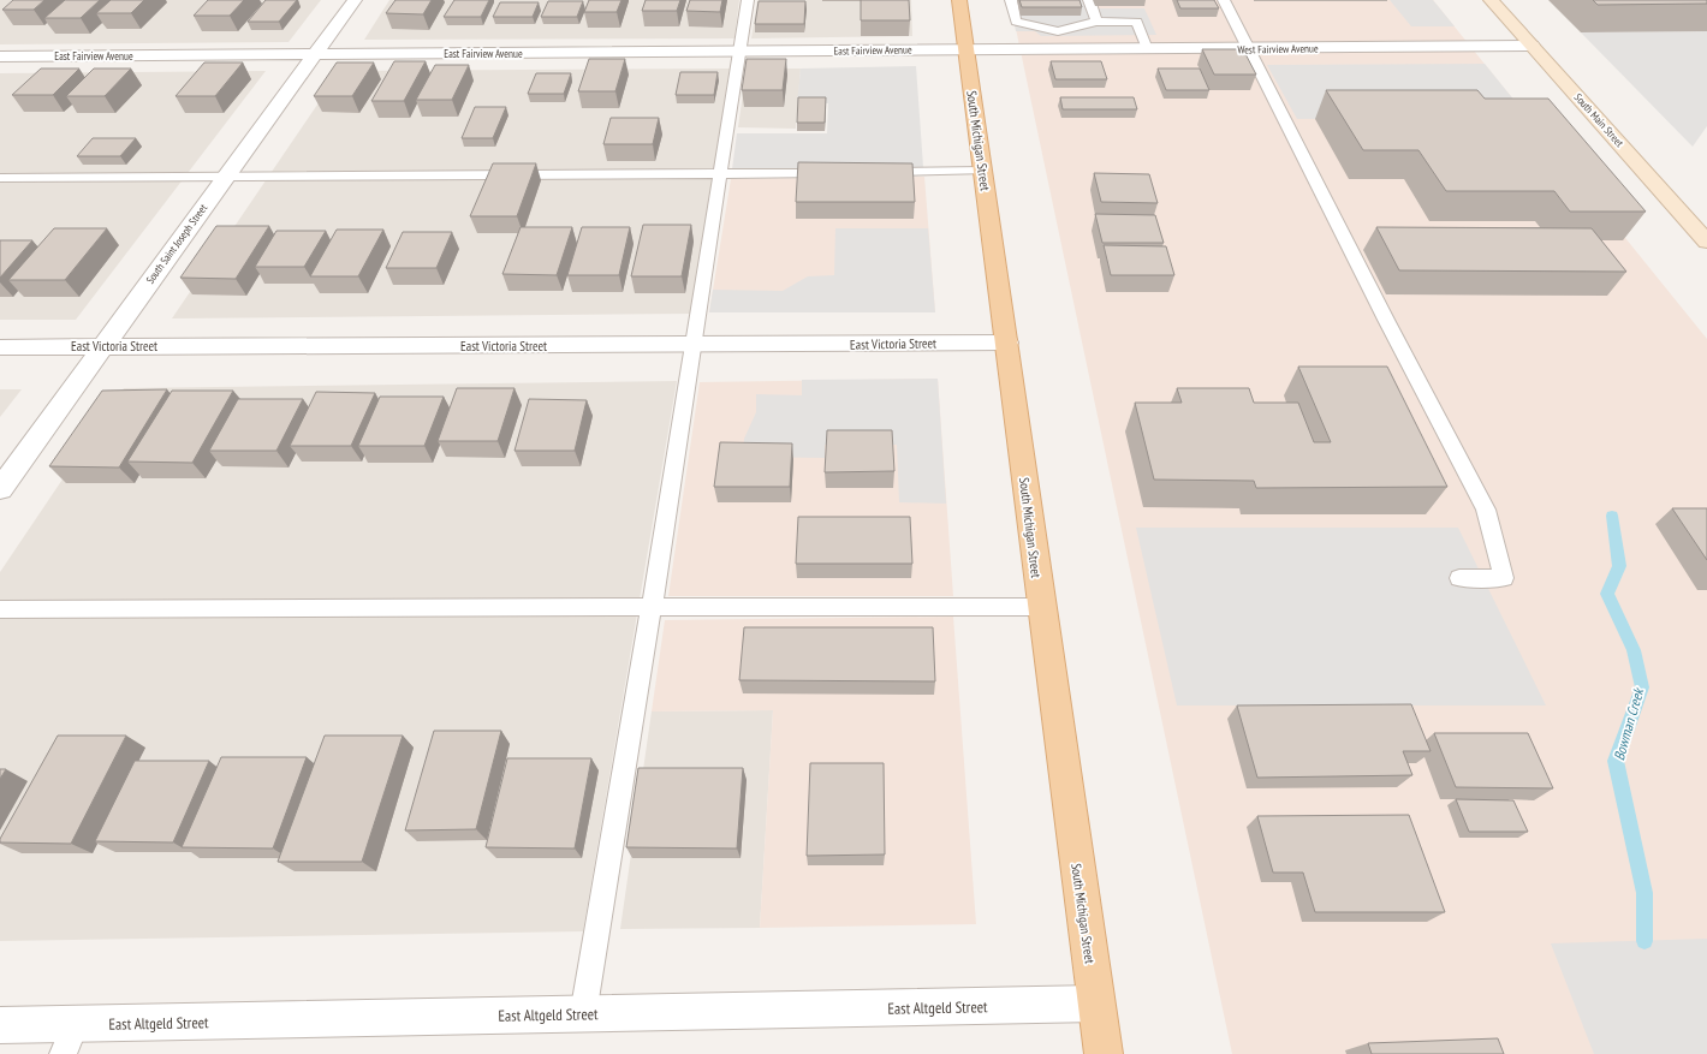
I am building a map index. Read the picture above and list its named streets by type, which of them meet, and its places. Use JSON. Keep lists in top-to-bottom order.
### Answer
{
  "streets": {
    "main road": ["South Main Street", "South Michigan Street"],
    "street": [
      "West Fairview Avenue",
      "East Fairview Avenue",
      "South Saint Joseph Street",
      "East Victoria Street",
      "East Altgeld Street"
    ]
  },
  "crossings": [
    ["West Fairview Avenue", "East Fairview Avenue"],
    ["West Fairview Avenue", "South Main Street"],
    ["West Fairview Avenue", "South Michigan Street"],
    ["East Fairview Avenue", "South Michigan Street"],
    ["East Fairview Avenue", "South Saint Joseph Street"],
    ["South Michigan Street", "East Victoria Street"],
    ["South Michigan Street", "East Altgeld Street"],
    ["South Saint Joseph Street", "East Victoria Street"]
  ],
  "water": ["Bowman Creek"]
}
